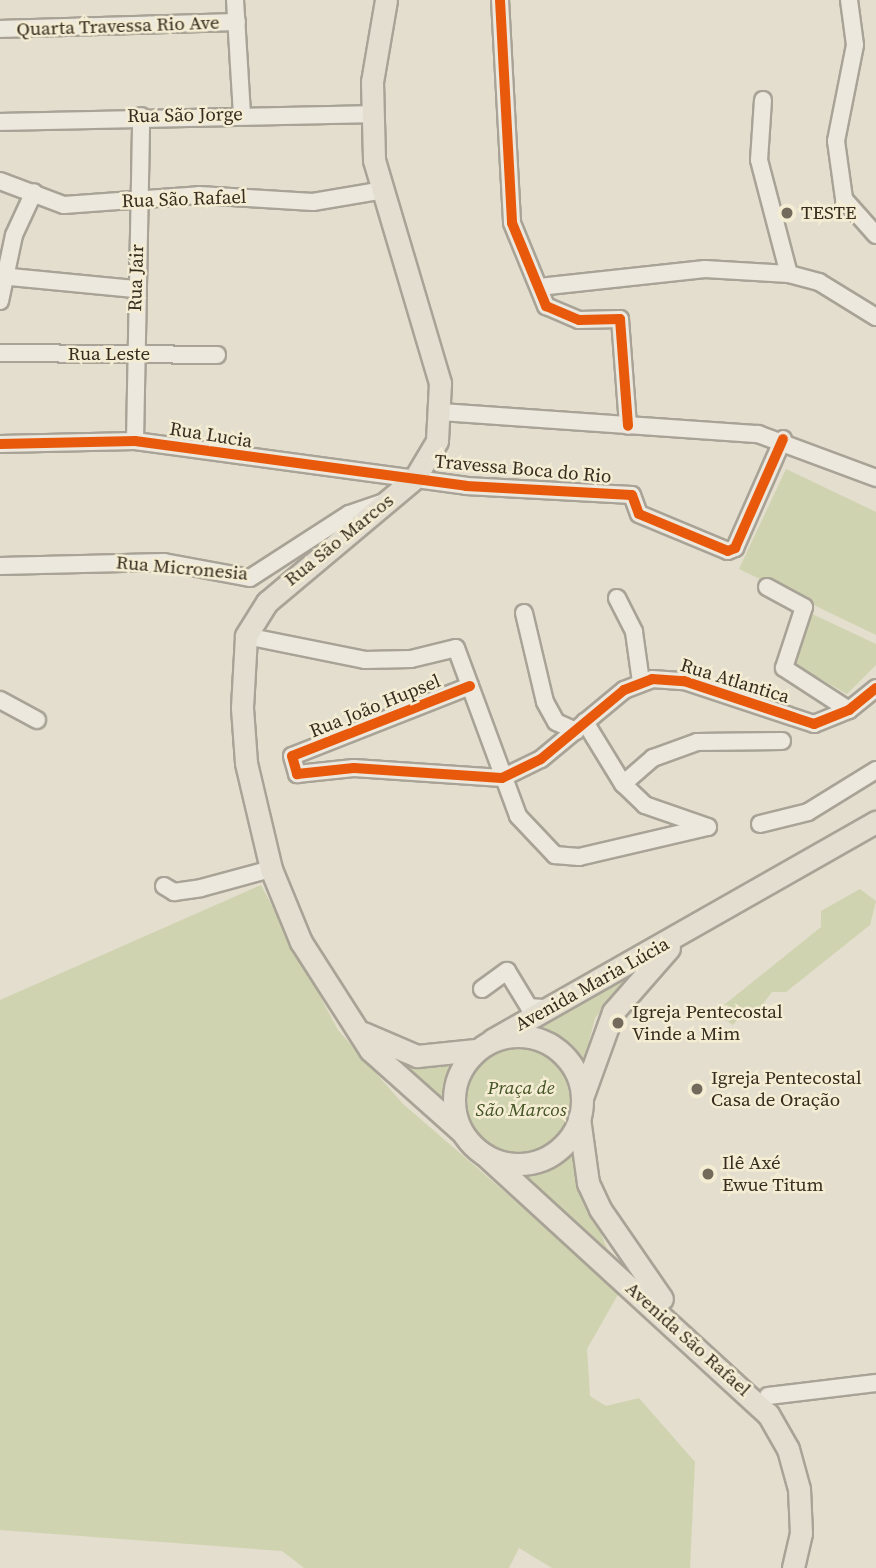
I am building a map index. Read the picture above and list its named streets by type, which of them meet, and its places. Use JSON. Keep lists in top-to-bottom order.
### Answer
{
  "streets": {
    "main road": ["Rua São Marcos", "Avenida Maria Lúcia", "Avenida São Rafael"],
    "street": [
      "Quarta Travessa Rio Ave",
      "Rua São Jorge",
      "Rua São Rafael",
      "Rua Jair",
      "Rua Leste",
      "Rua Lucia",
      "Travessa Boca do Rio",
      "Rua Micronesia",
      "Rua Atlantica",
      "Rua João Hupsel"
    ]
  },
  "crossings": [
    ["Rua São Jorge", "Rua Jair"],
    ["Rua São Jorge", "Rua São Marcos"],
    ["Rua São Rafael", "Rua Jair"],
    ["Rua São Rafael", "Rua São Marcos"],
    ["Rua Jair", "Rua Leste"],
    ["Rua Jair", "Rua Lucia"],
    ["Rua Lucia", "Travessa Boca do Rio"],
    ["Rua Lucia", "Rua São Marcos"],
    ["Travessa Boca do Rio", "Rua São Marcos"],
    ["Rua São Marcos", "Rua Micronesia"],
    ["Avenida Maria Lúcia", "Avenida São Rafael"]
  ],
  "parks": ["Praça de São Marcos"],
  "places": [
    "TESTE",
    "Igreja Pentecostal Vinde a Mim",
    "Igreja Pentecostal Casa de Oração",
    "Ilê Axé Ewue Titum"
  ]
}
